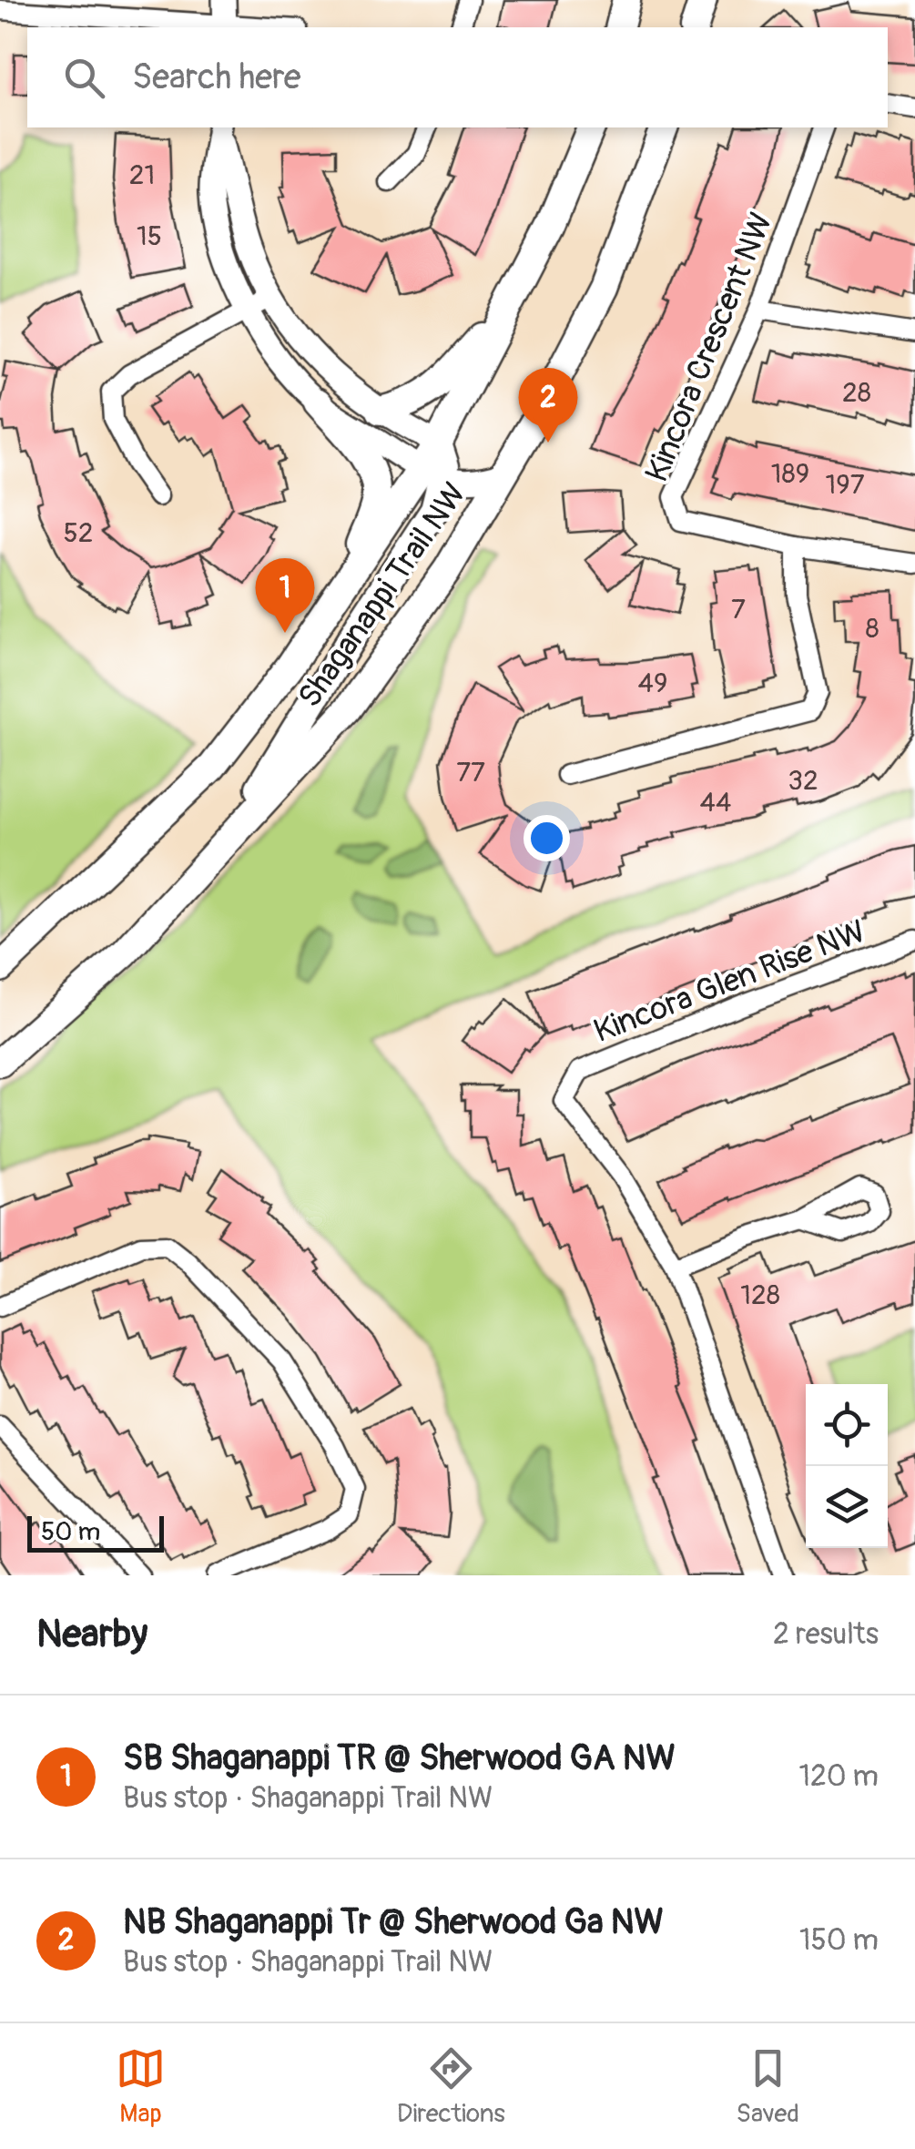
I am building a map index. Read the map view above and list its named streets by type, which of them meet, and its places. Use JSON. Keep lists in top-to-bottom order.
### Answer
{
  "streets": {
    "main road": ["Shaganappi Trail NW"],
    "street": ["Kincora Crescent NW", "Kincora Glen Rise NW"]
  },
  "house_numbers": [
    "21",
    "15",
    "28",
    "189",
    "197",
    "52",
    "7",
    "8",
    "49",
    "77",
    "32",
    "44",
    "128"
  ],
  "scale_bar": "50 m",
  "page": {
    "search": "Search here",
    "pins": ["2", "1"],
    "scale": "50 m",
    "heading": ["Nearby", "2 results"],
    "list": [
      {
        "mark": "1",
        "name": "SB Shaganappi TR @ Sherwood GA NW",
        "note": "Bus stop · Shaganappi Trail NW",
        "value": "120 m"
      },
      {
        "mark": "2",
        "name": "NB Shaganappi Tr @ Sherwood Ga NW",
        "note": "Bus stop · Shaganappi Trail NW",
        "value": "150 m"
      }
    ],
    "nav": ["Map", "Directions", "Saved"]
  }
}
